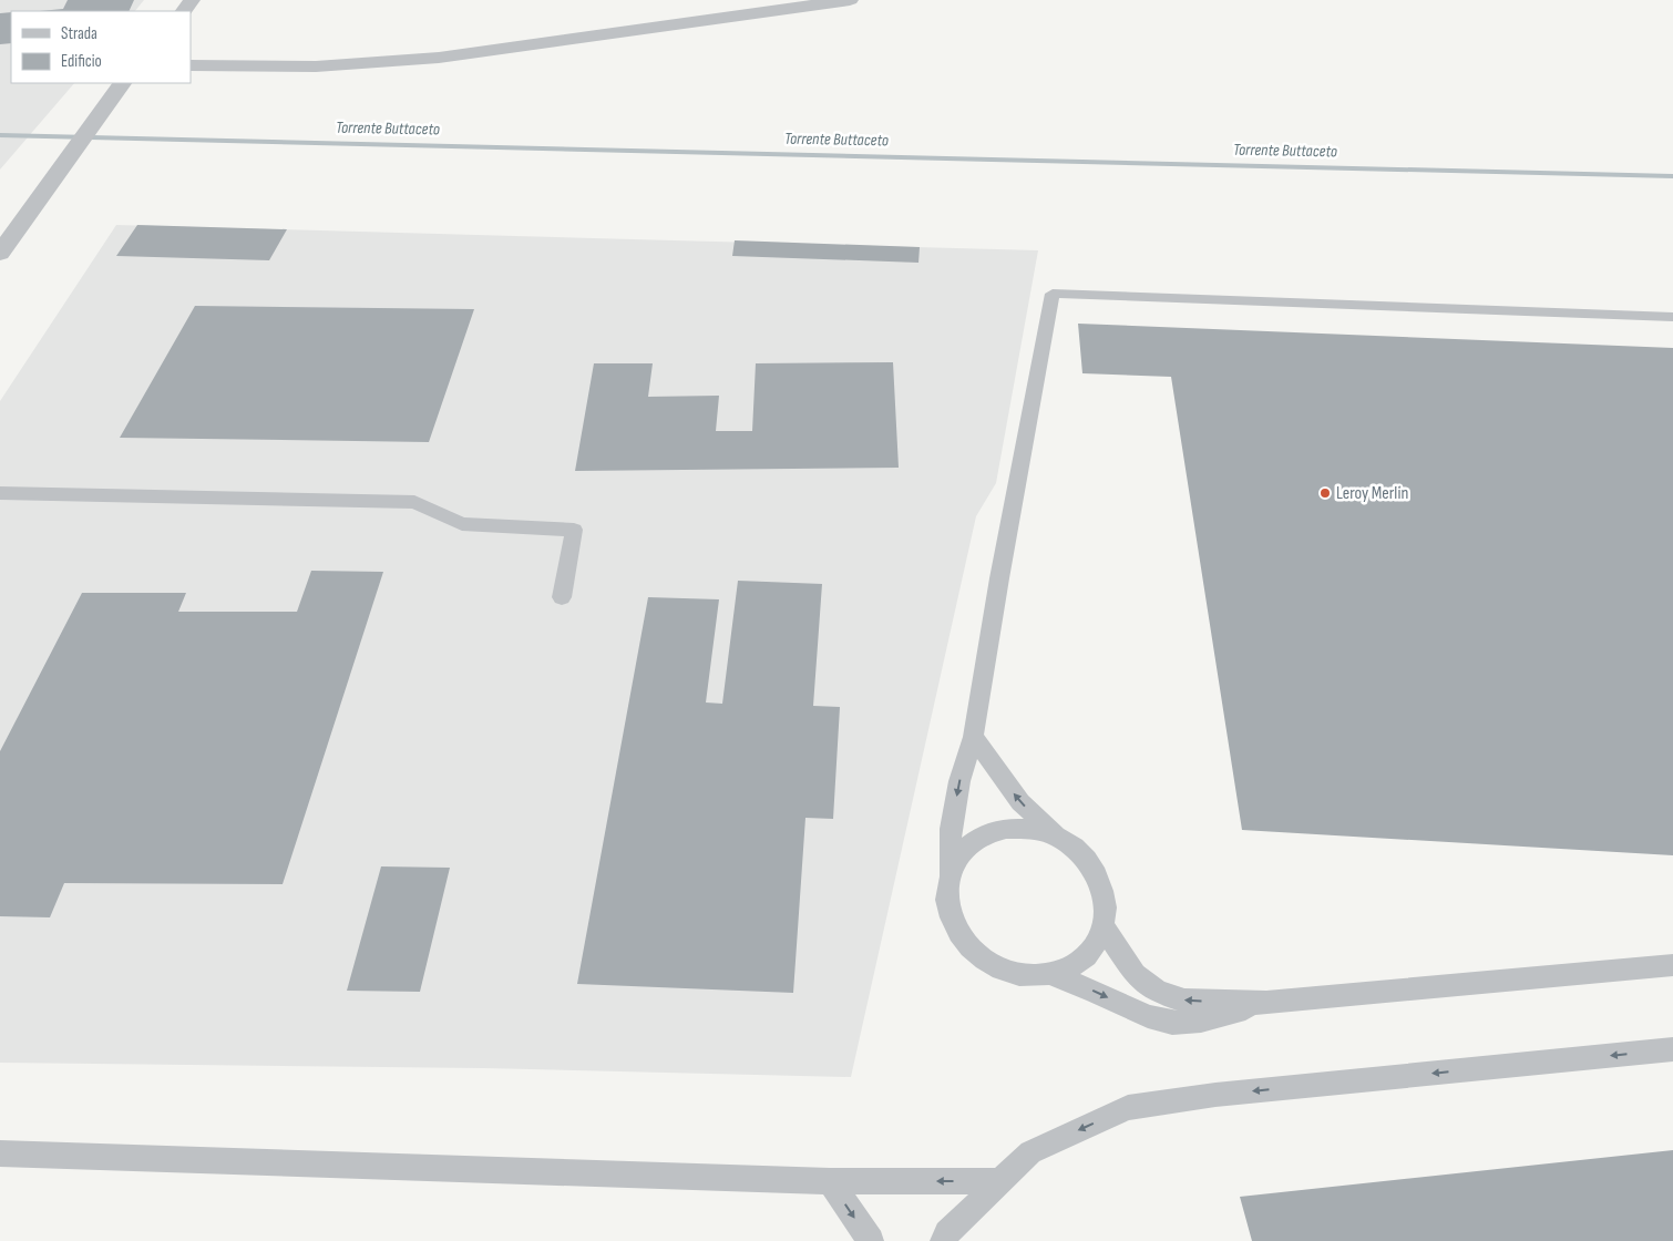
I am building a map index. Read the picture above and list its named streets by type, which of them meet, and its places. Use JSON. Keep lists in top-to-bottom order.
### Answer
{
  "water": ["Torrente Buttaceto"],
  "places": ["Leroy Merlin"],
  "legend": ["Strada", "Edificio"]
}
